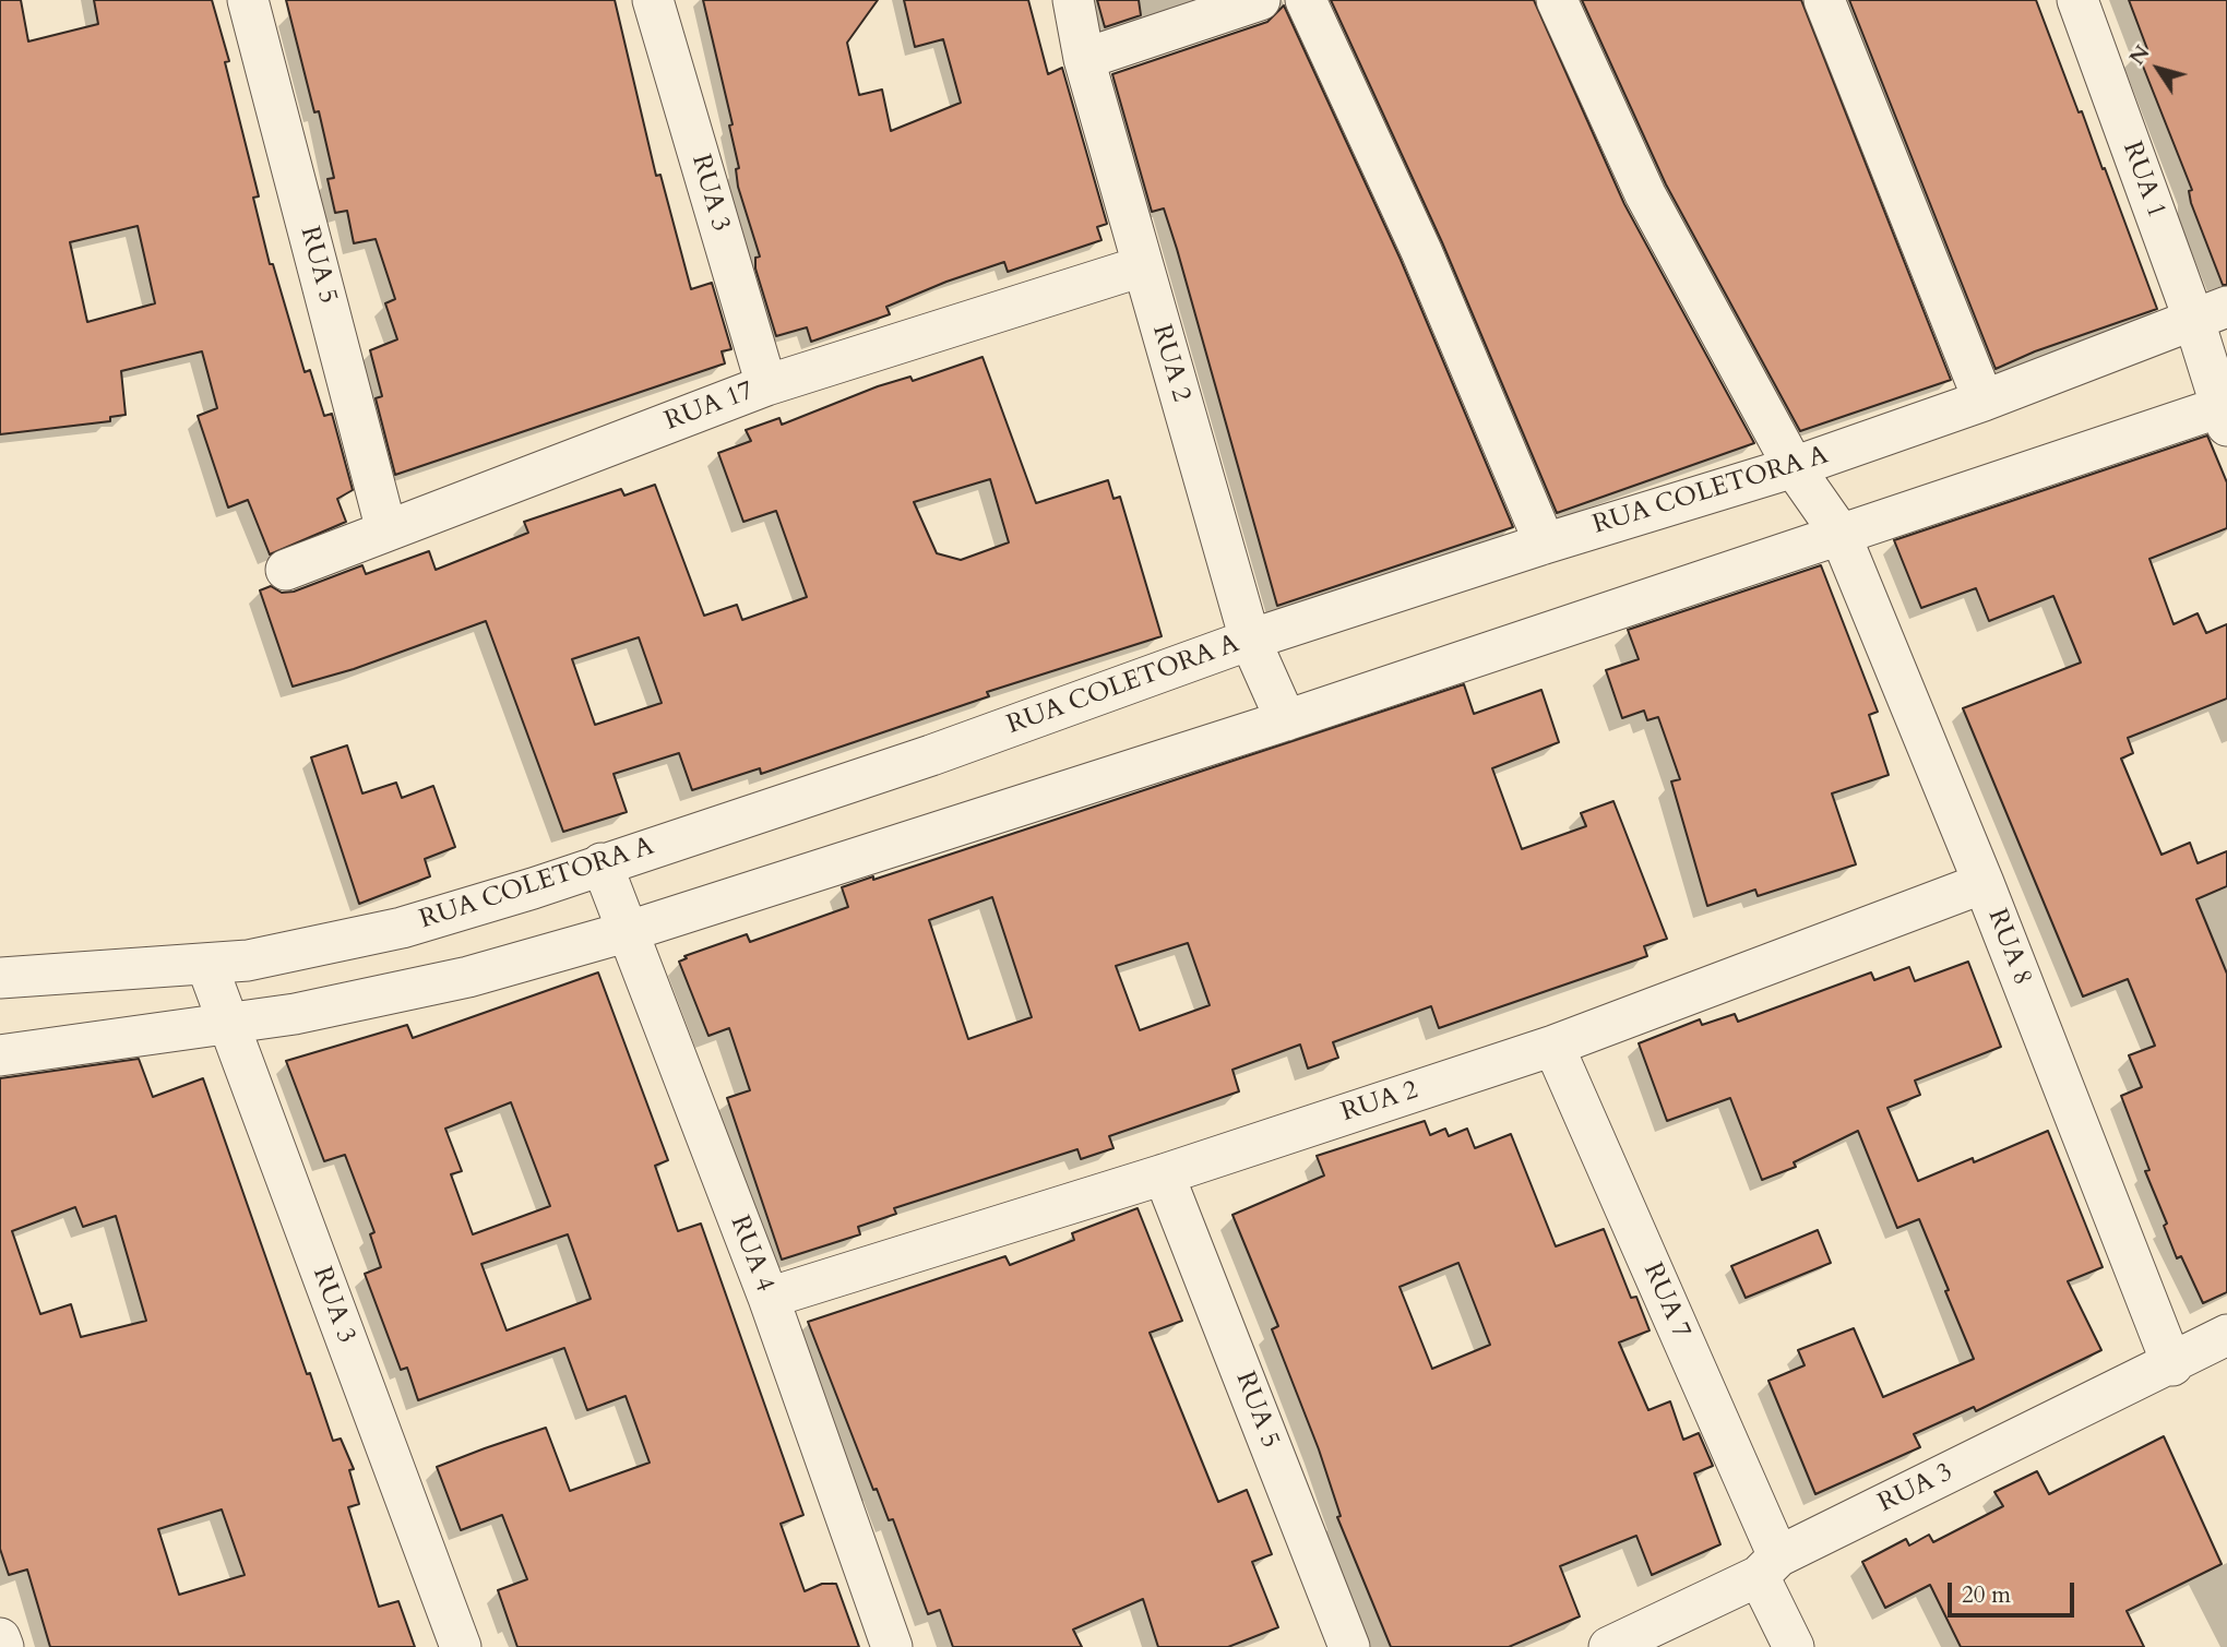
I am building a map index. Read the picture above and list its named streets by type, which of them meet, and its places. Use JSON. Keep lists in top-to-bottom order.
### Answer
{
  "streets": {
    "street": [
      "RUA 1",
      "RUA 3",
      "RUA 5",
      "RUA 2",
      "RUA 17",
      "RUA COLETORA A",
      "RUA 8",
      "RUA 4",
      "RUA 7"
    ]
  },
  "crossings": [
    ["RUA 1", "RUA COLETORA A"],
    ["RUA 3", "RUA 17"],
    ["RUA 3", "RUA COLETORA A"],
    ["RUA 3", "RUA 8"],
    ["RUA 3", "RUA 7"],
    ["RUA 5", "RUA 2"],
    ["RUA 5", "RUA 17"],
    ["RUA 2", "RUA 17"],
    ["RUA 2", "RUA COLETORA A"],
    ["RUA 2", "RUA 8"],
    ["RUA 2", "RUA 4"],
    ["RUA 2", "RUA 7"],
    ["RUA COLETORA A", "RUA 8"],
    ["RUA COLETORA A", "RUA 4"]
  ],
  "scale_bar": "20 m",
  "north": "top left"
}
